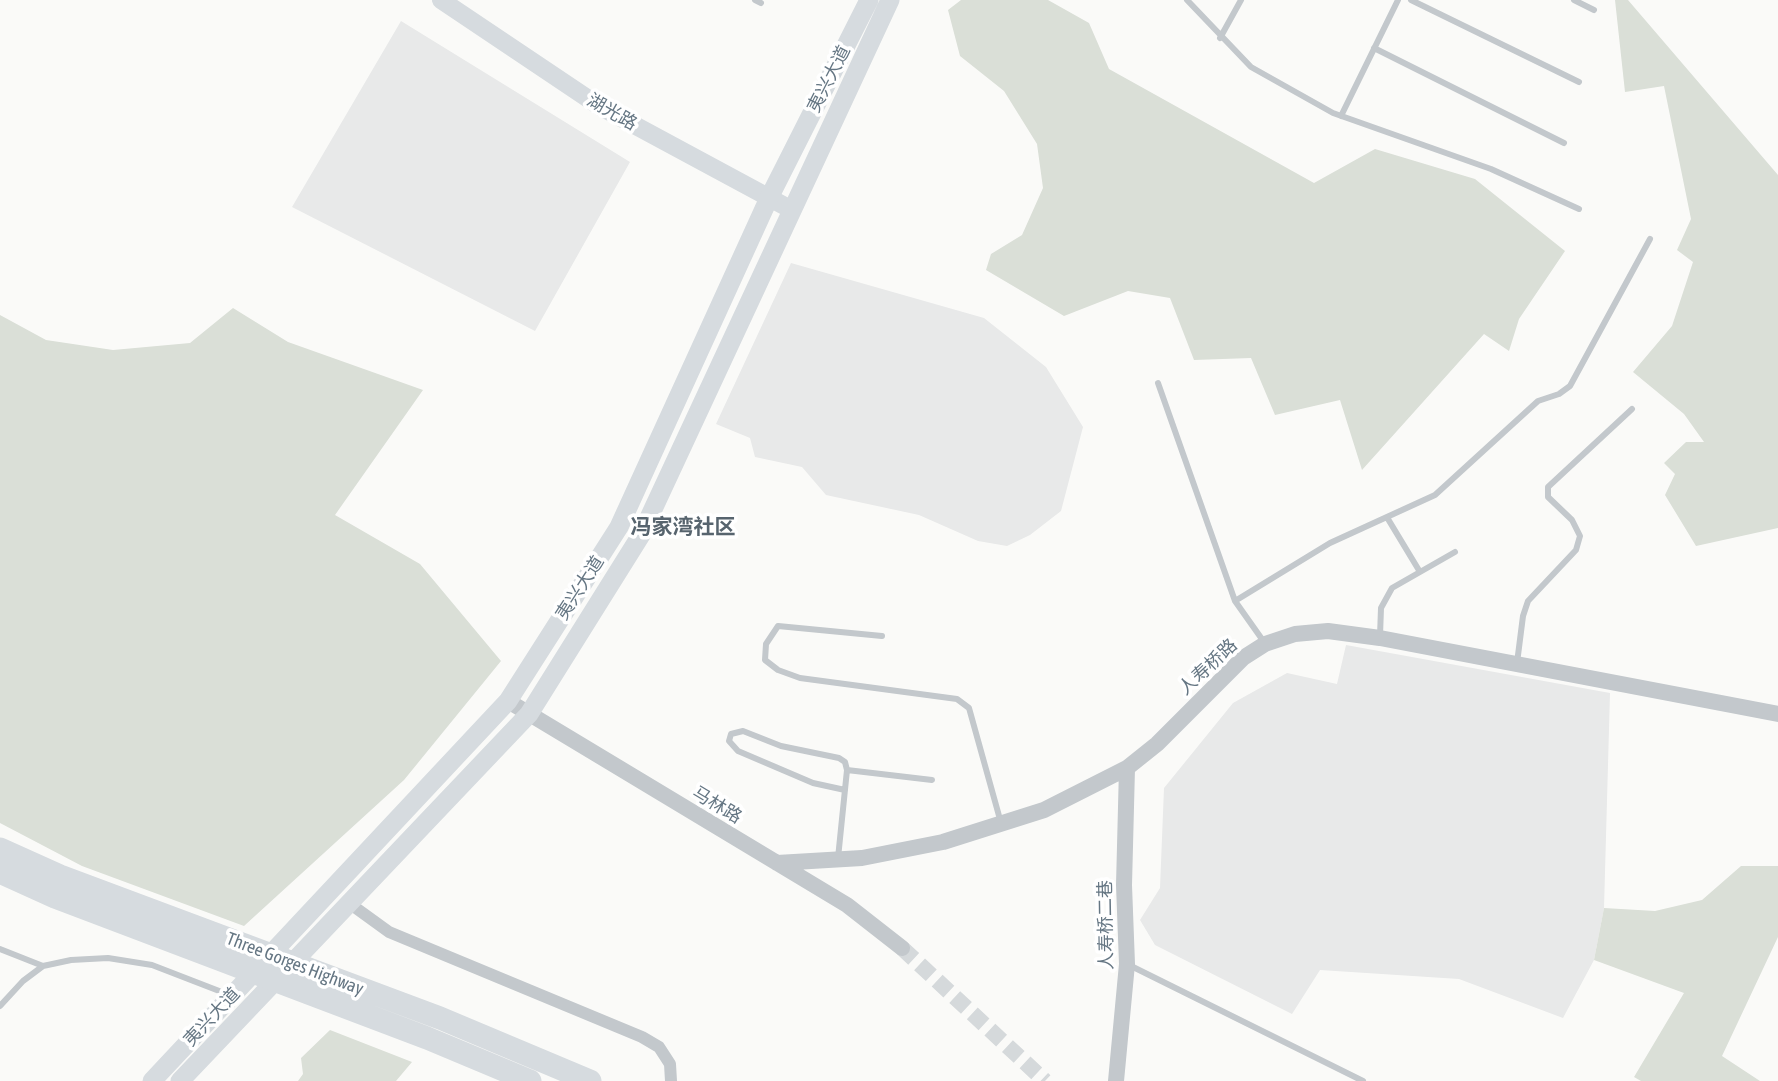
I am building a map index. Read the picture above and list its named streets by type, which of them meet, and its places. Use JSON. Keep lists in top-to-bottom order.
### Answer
{
  "streets": {
    "highway": ["Three Gorges Highway"],
    "main road": ["夷兴大道", "湖光路"],
    "street": ["人寿桥路", "马林路", "人寿桥二巷"]
  },
  "crossings": [
    ["夷兴大道", "湖光路"],
    ["夷兴大道", "马林路"],
    ["人寿桥路", "马林路"],
    ["人寿桥路", "人寿桥二巷"]
  ],
  "districts": ["冯家湾社区"]
}
